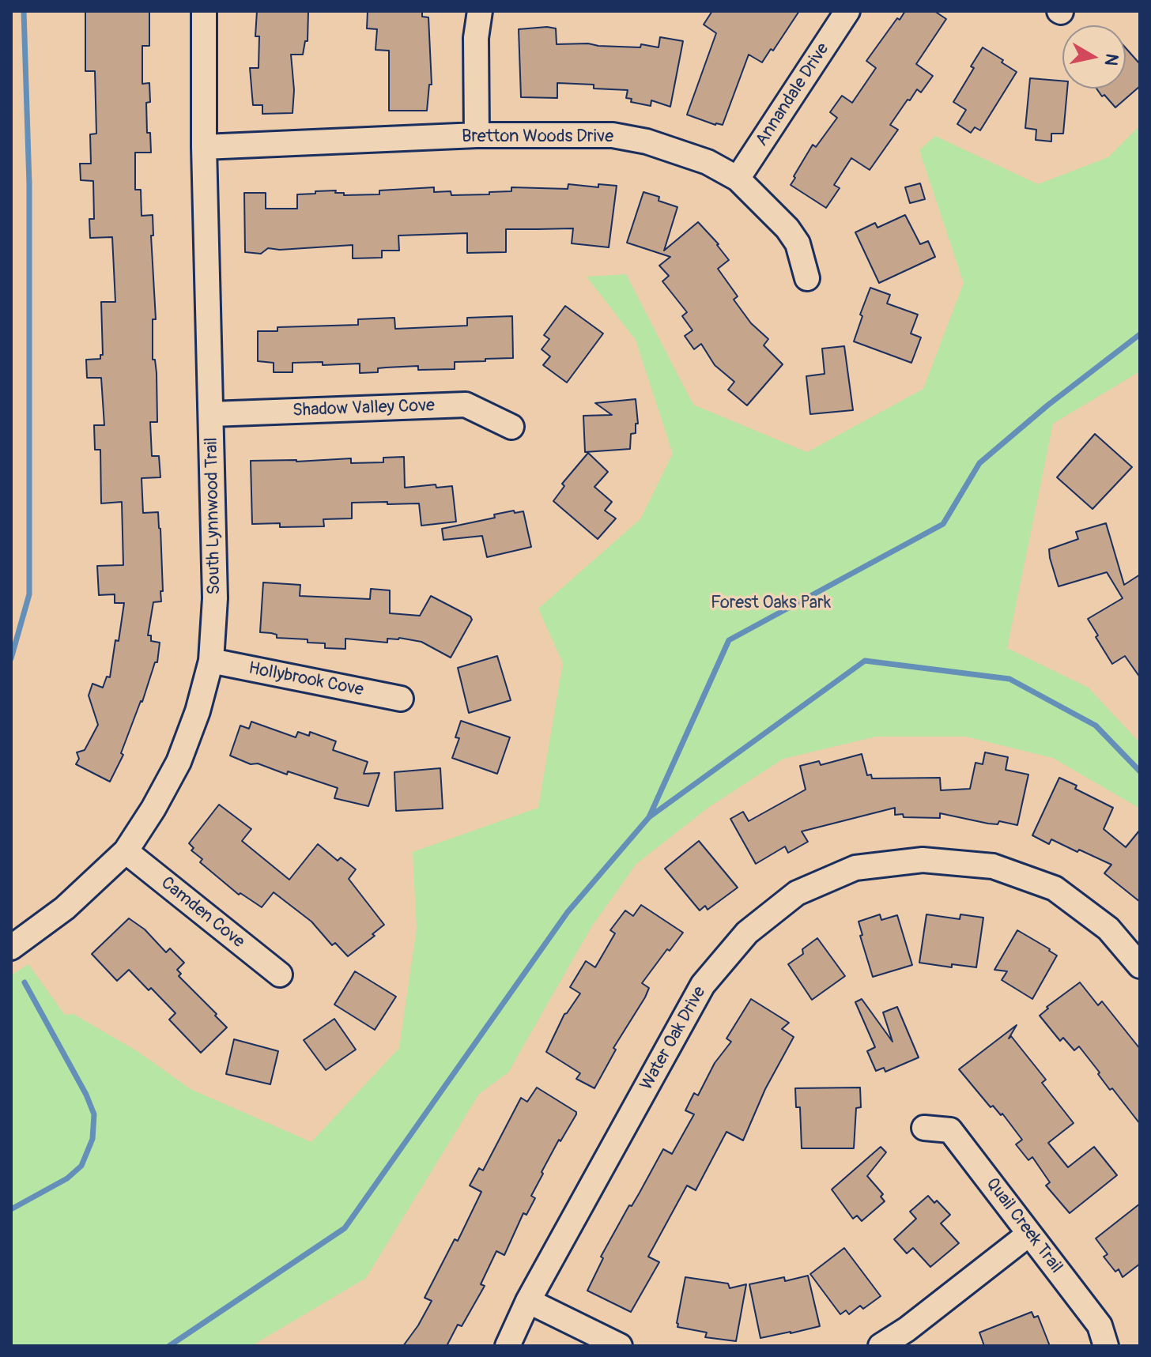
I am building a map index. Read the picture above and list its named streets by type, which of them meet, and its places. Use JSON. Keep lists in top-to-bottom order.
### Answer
{
  "streets": {
    "street": [
      "Annandale Drive",
      "Bretton Woods Drive",
      "Shadow Valley Cove",
      "South Lynnwood Trail",
      "Hollybrook Cove",
      "Camden Cove",
      "Water Oak Drive",
      "Quail Creek Trail"
    ]
  },
  "crossings": [
    ["Annandale Drive", "Bretton Woods Drive"],
    ["Bretton Woods Drive", "South Lynnwood Trail"],
    ["Shadow Valley Cove", "South Lynnwood Trail"],
    ["South Lynnwood Trail", "Hollybrook Cove"],
    ["South Lynnwood Trail", "Camden Cove"]
  ],
  "parks": ["Forest Oaks Park"],
  "north": "right"
}
